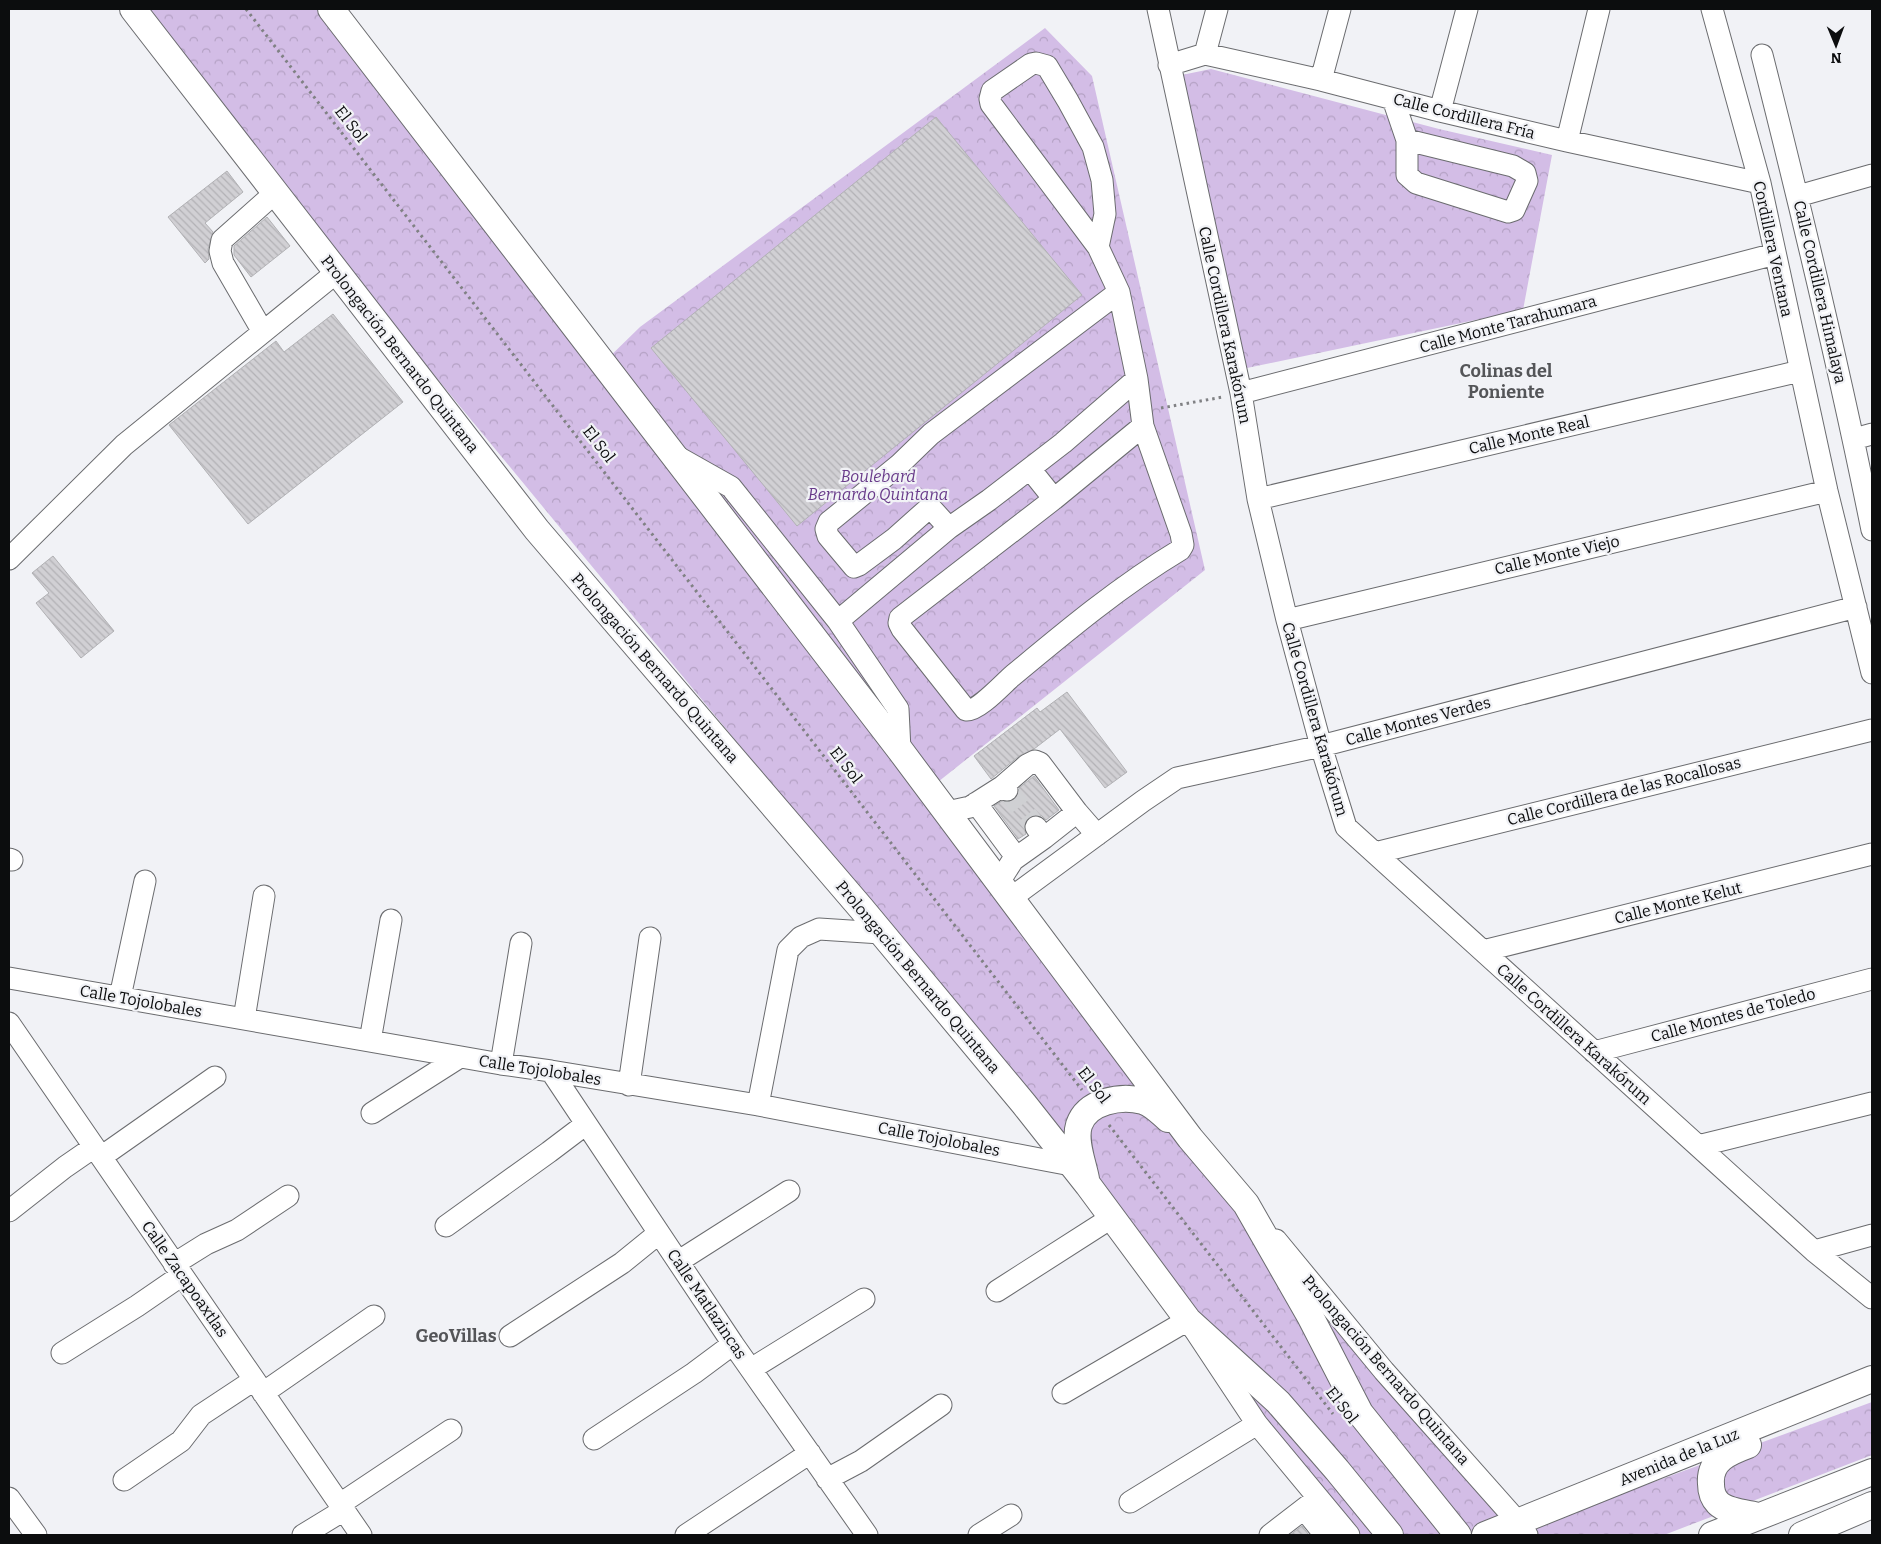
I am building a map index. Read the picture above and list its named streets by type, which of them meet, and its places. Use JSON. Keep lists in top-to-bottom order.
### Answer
{
  "streets": {
    "main road": ["Prolongación Bernardo Quintana", "Avenida de la Luz"],
    "street": [
      "Calle Cordillera Fría",
      "Cordillera Ventana",
      "Calle Cordillera Himalaya",
      "Calle Monte Tarahumara",
      "Calle Cordillera Karakórum",
      "Calle Monte Real",
      "Calle Monte Viejo",
      "Calle Montes Verdes",
      "Calle Cordillera de las Rocallosas",
      "Calle Monte Kelut",
      "Calle Tojolobales",
      "Calle Montes de Toledo",
      "Calle Zacapoaxtlas",
      "Calle Matlazincas"
    ],
    "path": ["El Sol"]
  },
  "crossings": [
    ["Calle Cordillera Fría", "Cordillera Ventana"],
    ["Calle Cordillera Fría", "Calle Cordillera Karakórum"],
    ["Cordillera Ventana", "Calle Monte Tarahumara"],
    ["Cordillera Ventana", "Calle Monte Real"],
    ["Cordillera Ventana", "Calle Monte Viejo"],
    ["Calle Monte Tarahumara", "Calle Cordillera Karakórum"],
    ["Calle Cordillera Karakórum", "Calle Monte Real"],
    ["Calle Cordillera Karakórum", "Calle Monte Viejo"],
    ["Calle Cordillera Karakórum", "Calle Montes Verdes"],
    ["Calle Cordillera Karakórum", "Calle Cordillera de las Rocallosas"],
    ["Calle Cordillera Karakórum", "Calle Monte Kelut"],
    ["Calle Cordillera Karakórum", "Calle Montes de Toledo"],
    ["Prolongación Bernardo Quintana", "Calle Montes Verdes"],
    ["Prolongación Bernardo Quintana", "Calle Tojolobales"],
    ["Prolongación Bernardo Quintana", "Avenida de la Luz"],
    ["Calle Tojolobales", "Calle Matlazincas"]
  ],
  "districts": ["Colinas del Poniente", "GeoVillas"],
  "parks": ["Boulebard Bernardo Quintana"],
  "north": "bottom"
}
